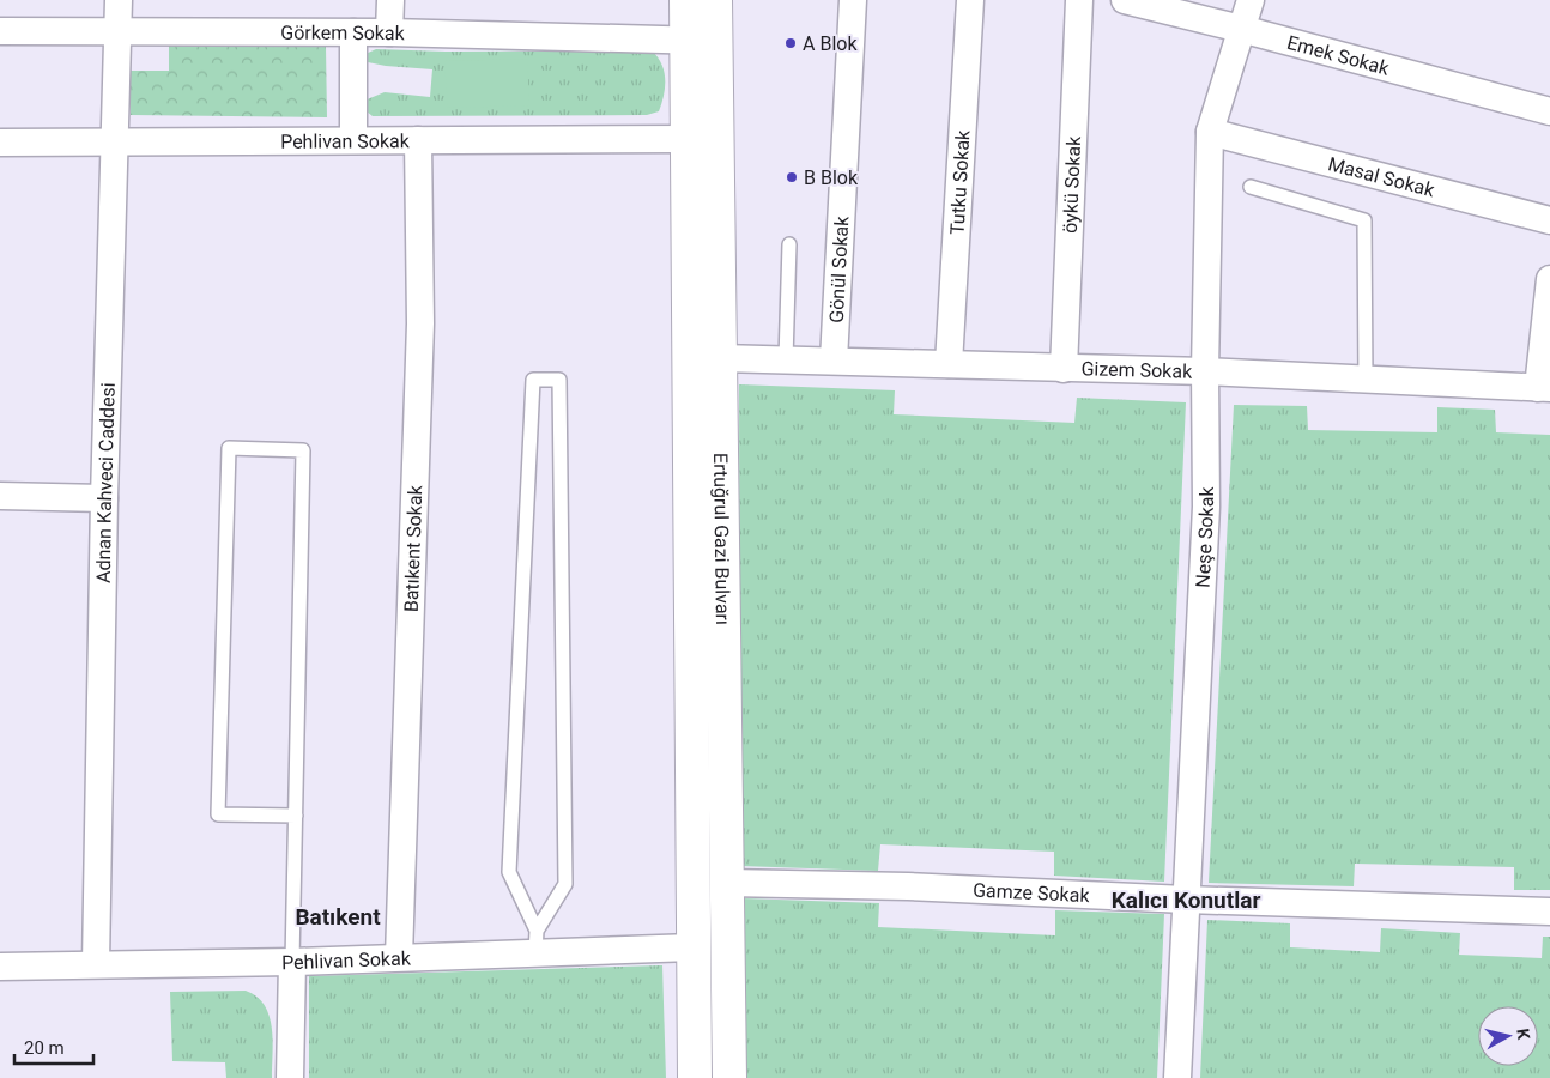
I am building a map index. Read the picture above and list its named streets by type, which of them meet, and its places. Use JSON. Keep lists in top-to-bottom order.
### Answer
{
  "streets": {
    "main road": ["Ertuğrul Gazi Bulvarı"],
    "street": [
      "Görkem Sokak",
      "Emek Sokak",
      "Pehlivan Sokak",
      "Masal Sokak",
      "Tutku Sokak",
      "öykü Sokak",
      "Gönül Sokak",
      "Gizem Sokak",
      "Adnan Kahveci Caddesi",
      "Neşe Sokak",
      "Batıkent Sokak",
      "Gamze Sokak"
    ]
  },
  "crossings": [
    ["Görkem Sokak", "Adnan Kahveci Caddesi"],
    ["Görkem Sokak", "Ertuğrul Gazi Bulvarı"],
    ["Emek Sokak", "Neşe Sokak"],
    ["Pehlivan Sokak", "Adnan Kahveci Caddesi"],
    ["Pehlivan Sokak", "Ertuğrul Gazi Bulvarı"],
    ["Pehlivan Sokak", "Batıkent Sokak"],
    ["Masal Sokak", "Neşe Sokak"],
    ["Tutku Sokak", "Gizem Sokak"],
    ["öykü Sokak", "Gizem Sokak"],
    ["Gönül Sokak", "Gizem Sokak"],
    ["Gizem Sokak", "Neşe Sokak"],
    ["Gizem Sokak", "Ertuğrul Gazi Bulvarı"],
    ["Neşe Sokak", "Gamze Sokak"],
    ["Ertuğrul Gazi Bulvarı", "Gamze Sokak"]
  ],
  "districts": ["Kalıcı Konutlar", "Batıkent"],
  "places": ["A Blok", "B Blok"],
  "scale_bar": "20 m",
  "north": "right"
}
